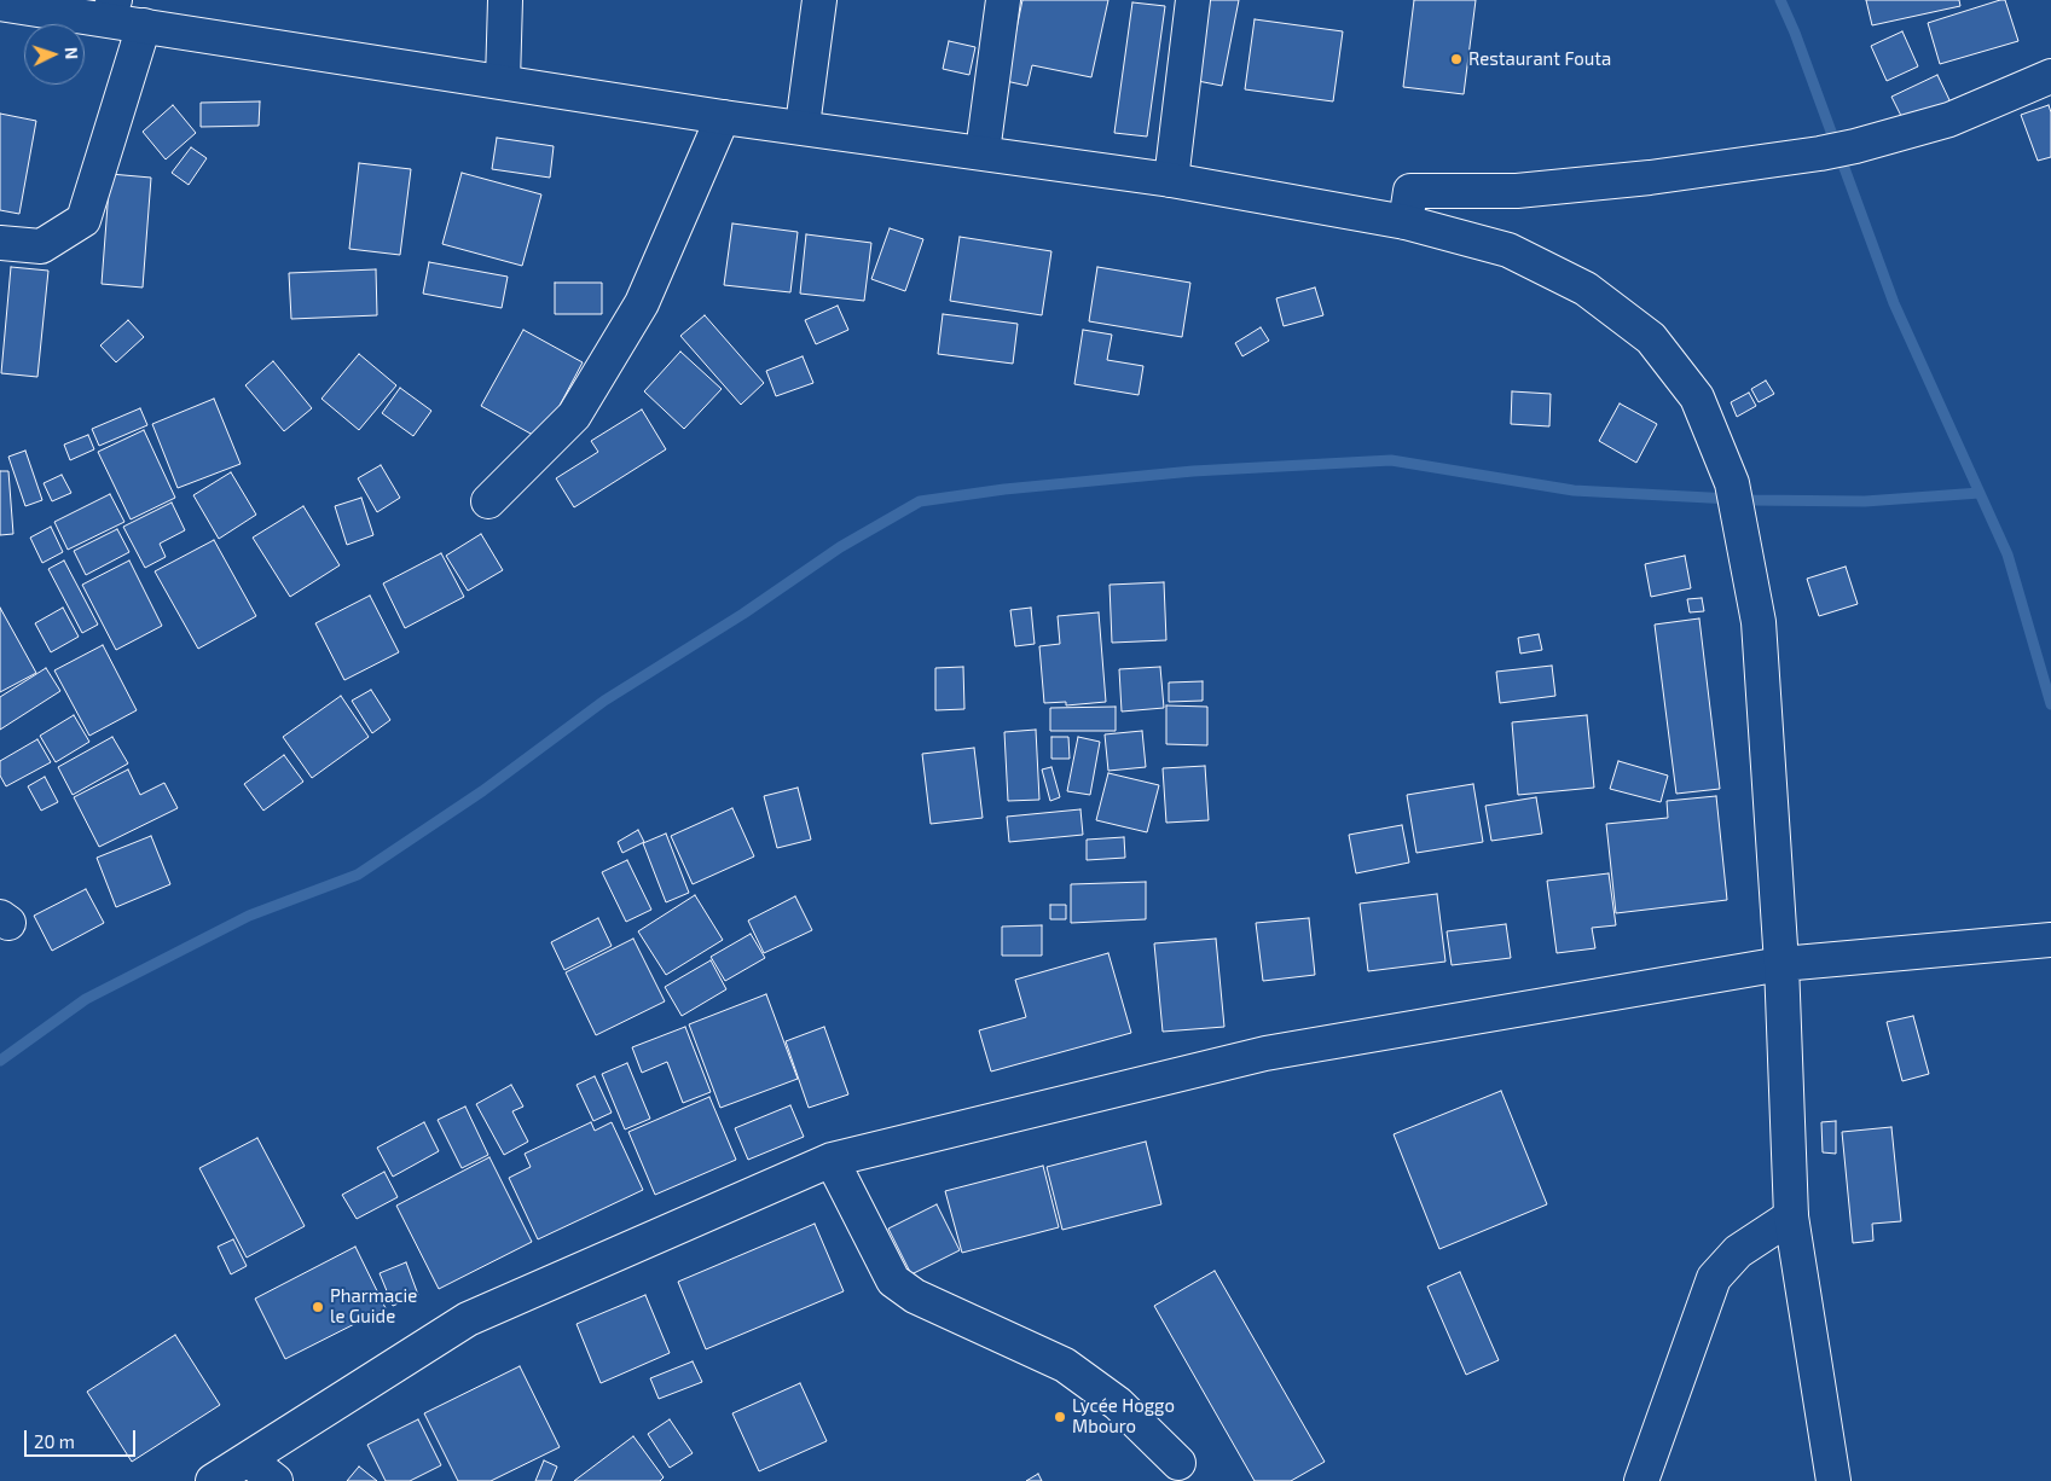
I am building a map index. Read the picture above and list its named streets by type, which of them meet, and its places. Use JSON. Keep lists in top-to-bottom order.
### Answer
{
  "places": ["Restaurant Fouta", "Pharmacie le Guide", "Lycée Hoggo Mbouro"],
  "scale_bar": "20 m",
  "north": "right"
}
